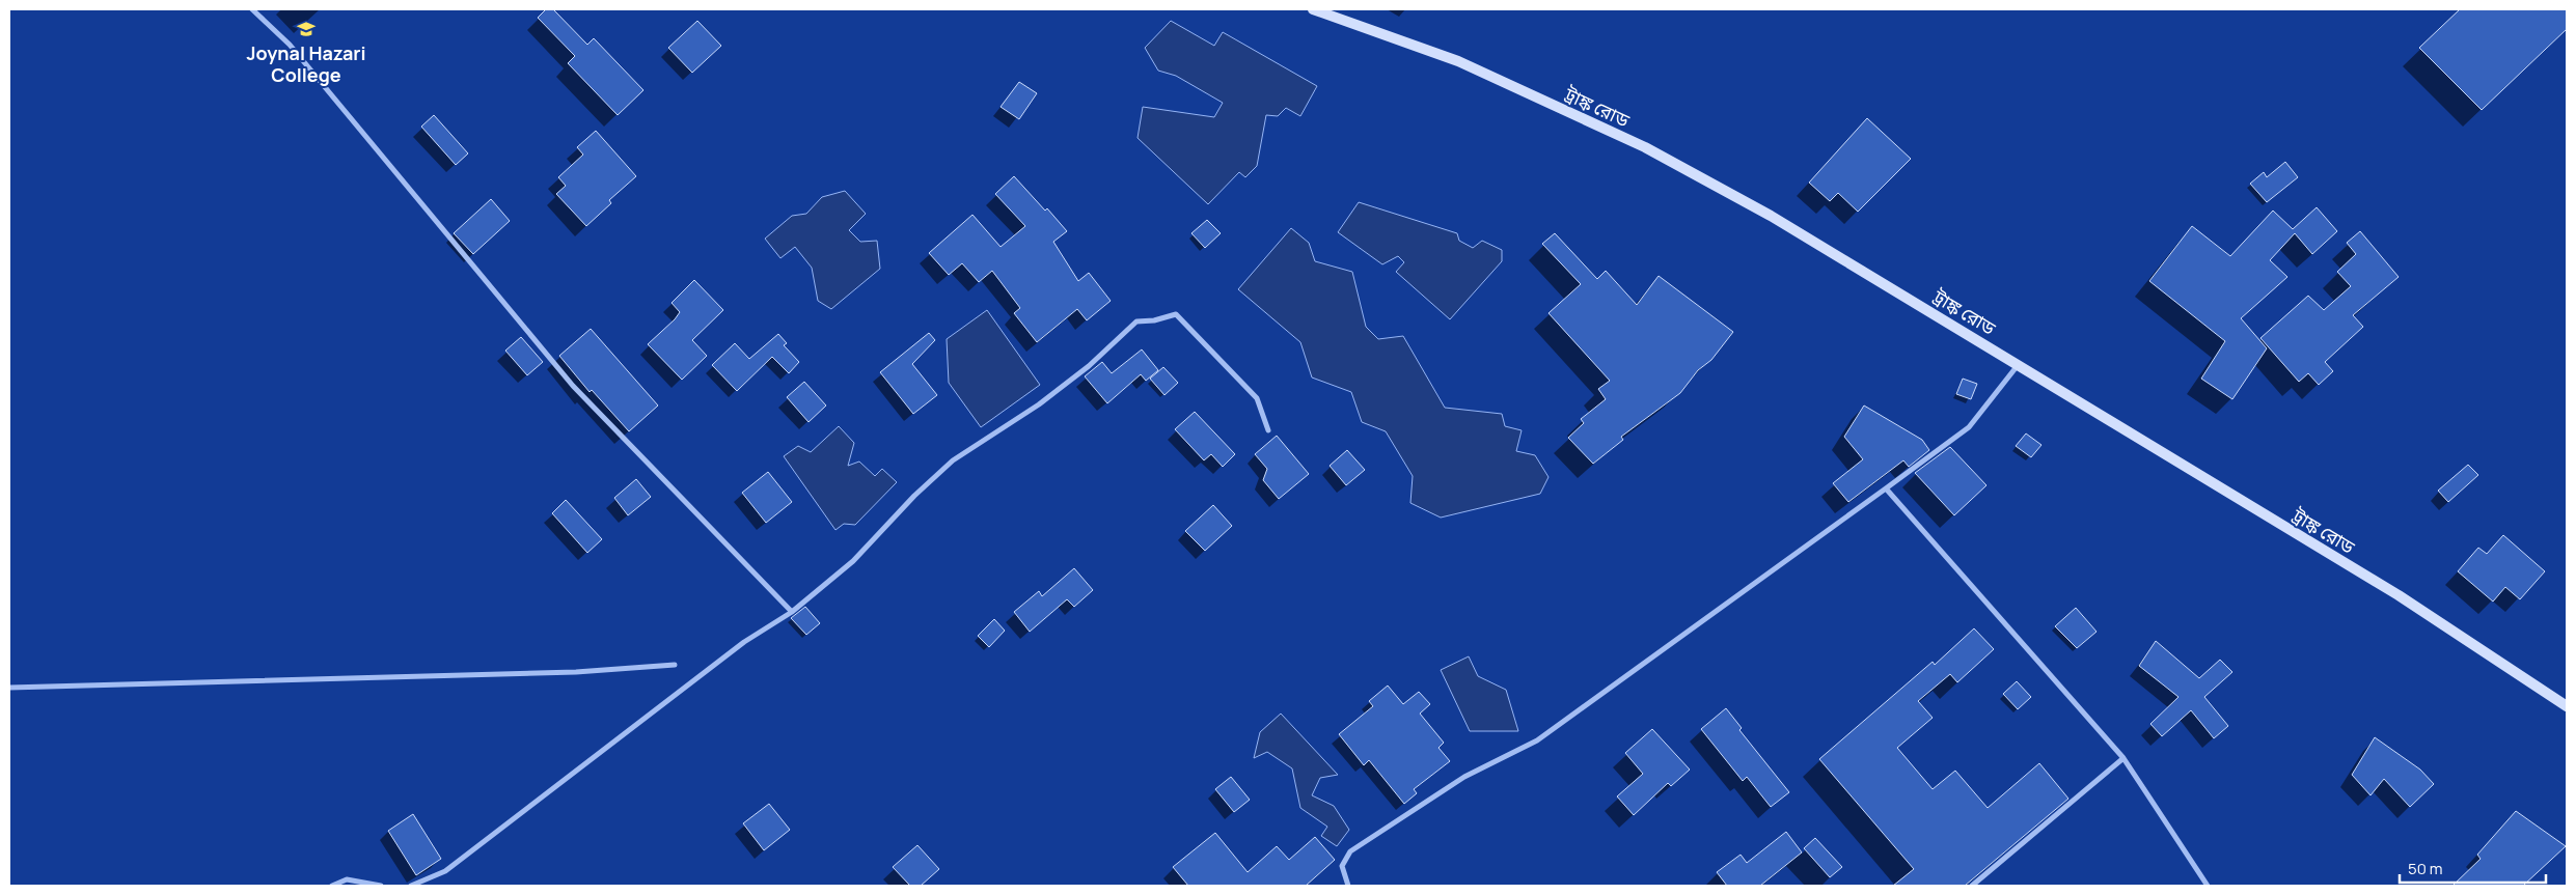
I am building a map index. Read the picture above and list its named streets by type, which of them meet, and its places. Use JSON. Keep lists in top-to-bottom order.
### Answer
{
  "streets": {
    "main road": ["ট্রাঙ্ক রোড"]
  },
  "places": {
    "school or university": ["Joynal Hazari College"]
  },
  "scale_bar": "50 m"
}
